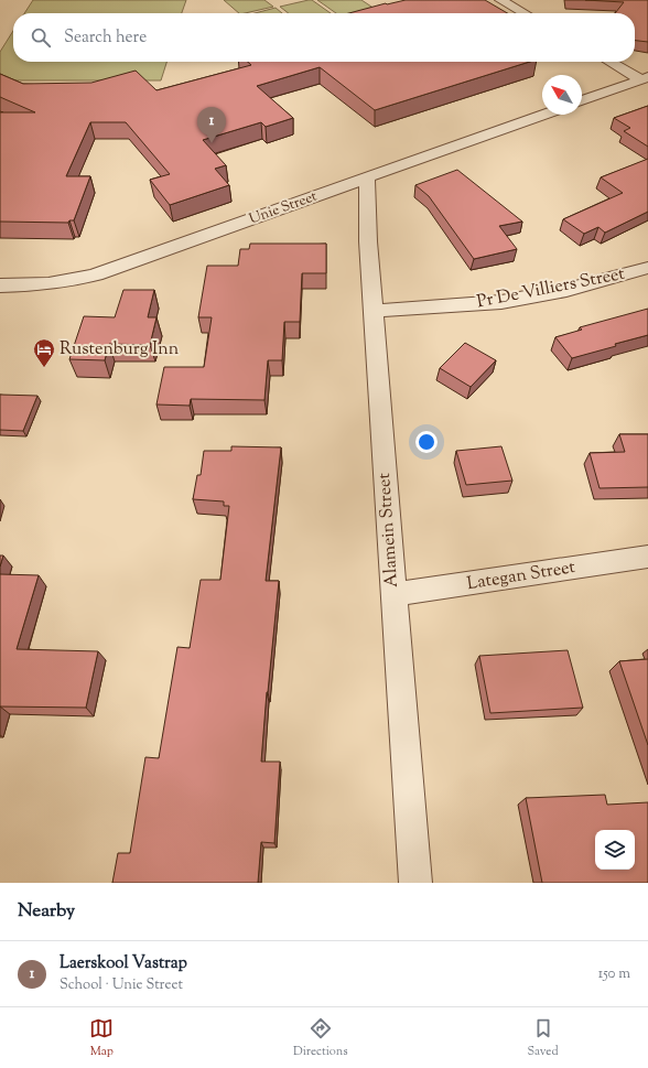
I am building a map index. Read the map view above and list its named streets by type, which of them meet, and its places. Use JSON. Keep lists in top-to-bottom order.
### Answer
{
  "streets": {
    "street": [
      "Unie Street",
      "Pr De Villiers Street",
      "Alamein Street",
      "Lategan Street"
    ]
  },
  "crossings": [
    ["Unie Street", "Alamein Street"],
    ["Pr De Villiers Street", "Alamein Street"],
    ["Alamein Street", "Lategan Street"]
  ],
  "places": {
    "hotel": ["Rustenburg Inn"]
  },
  "north": "top left",
  "page": {
    "search": "Search here",
    "pins": "1",
    "heading": "Nearby",
    "list": [
      {
        "mark": "1",
        "name": "Laerskool Vastrap",
        "note": "School · Unie Street",
        "value": "150 m"
      }
    ],
    "nav": ["Map", "Directions", "Saved"]
  }
}
